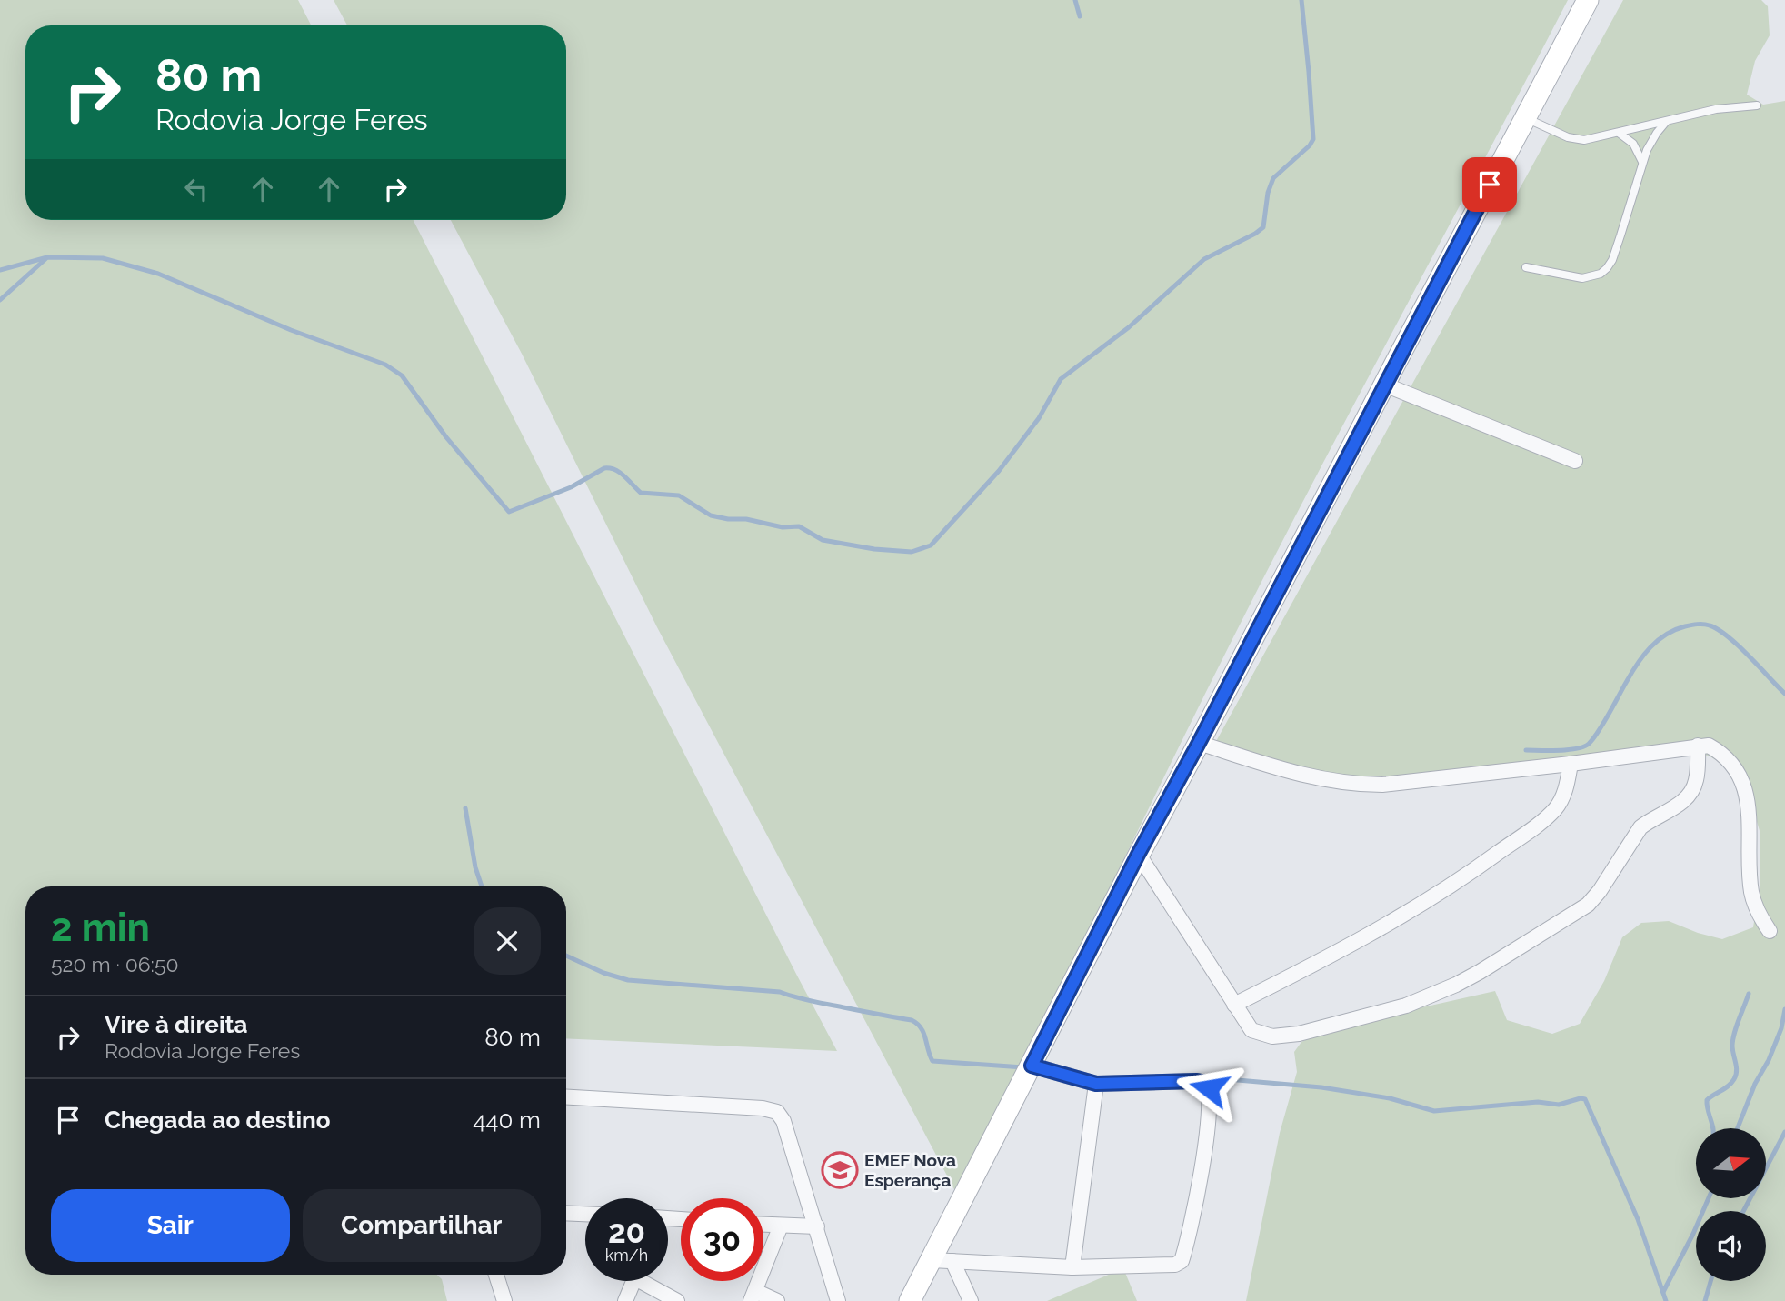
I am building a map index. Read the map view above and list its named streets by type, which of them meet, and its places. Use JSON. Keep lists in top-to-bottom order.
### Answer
{
  "places": {
    "school or university": ["EMEF Nova Esperança"]
  },
  "north": "right",
  "page": {
    "turn": ["80 m", "Rodovia Jorge Feres"],
    "heading": ["2 min", "520 m · 06:50"],
    "list": [
      {
        "name": "Vire à direita",
        "note": "Rodovia Jorge Feres",
        "value": "80 m"
      },
      {
        "name": "Chegada ao destino",
        "value": "440 m"
      }
    ],
    "buttons": ["Sair", "Compartilhar"],
    "speed": "20 km/h",
    "limit": "30"
  }
}
